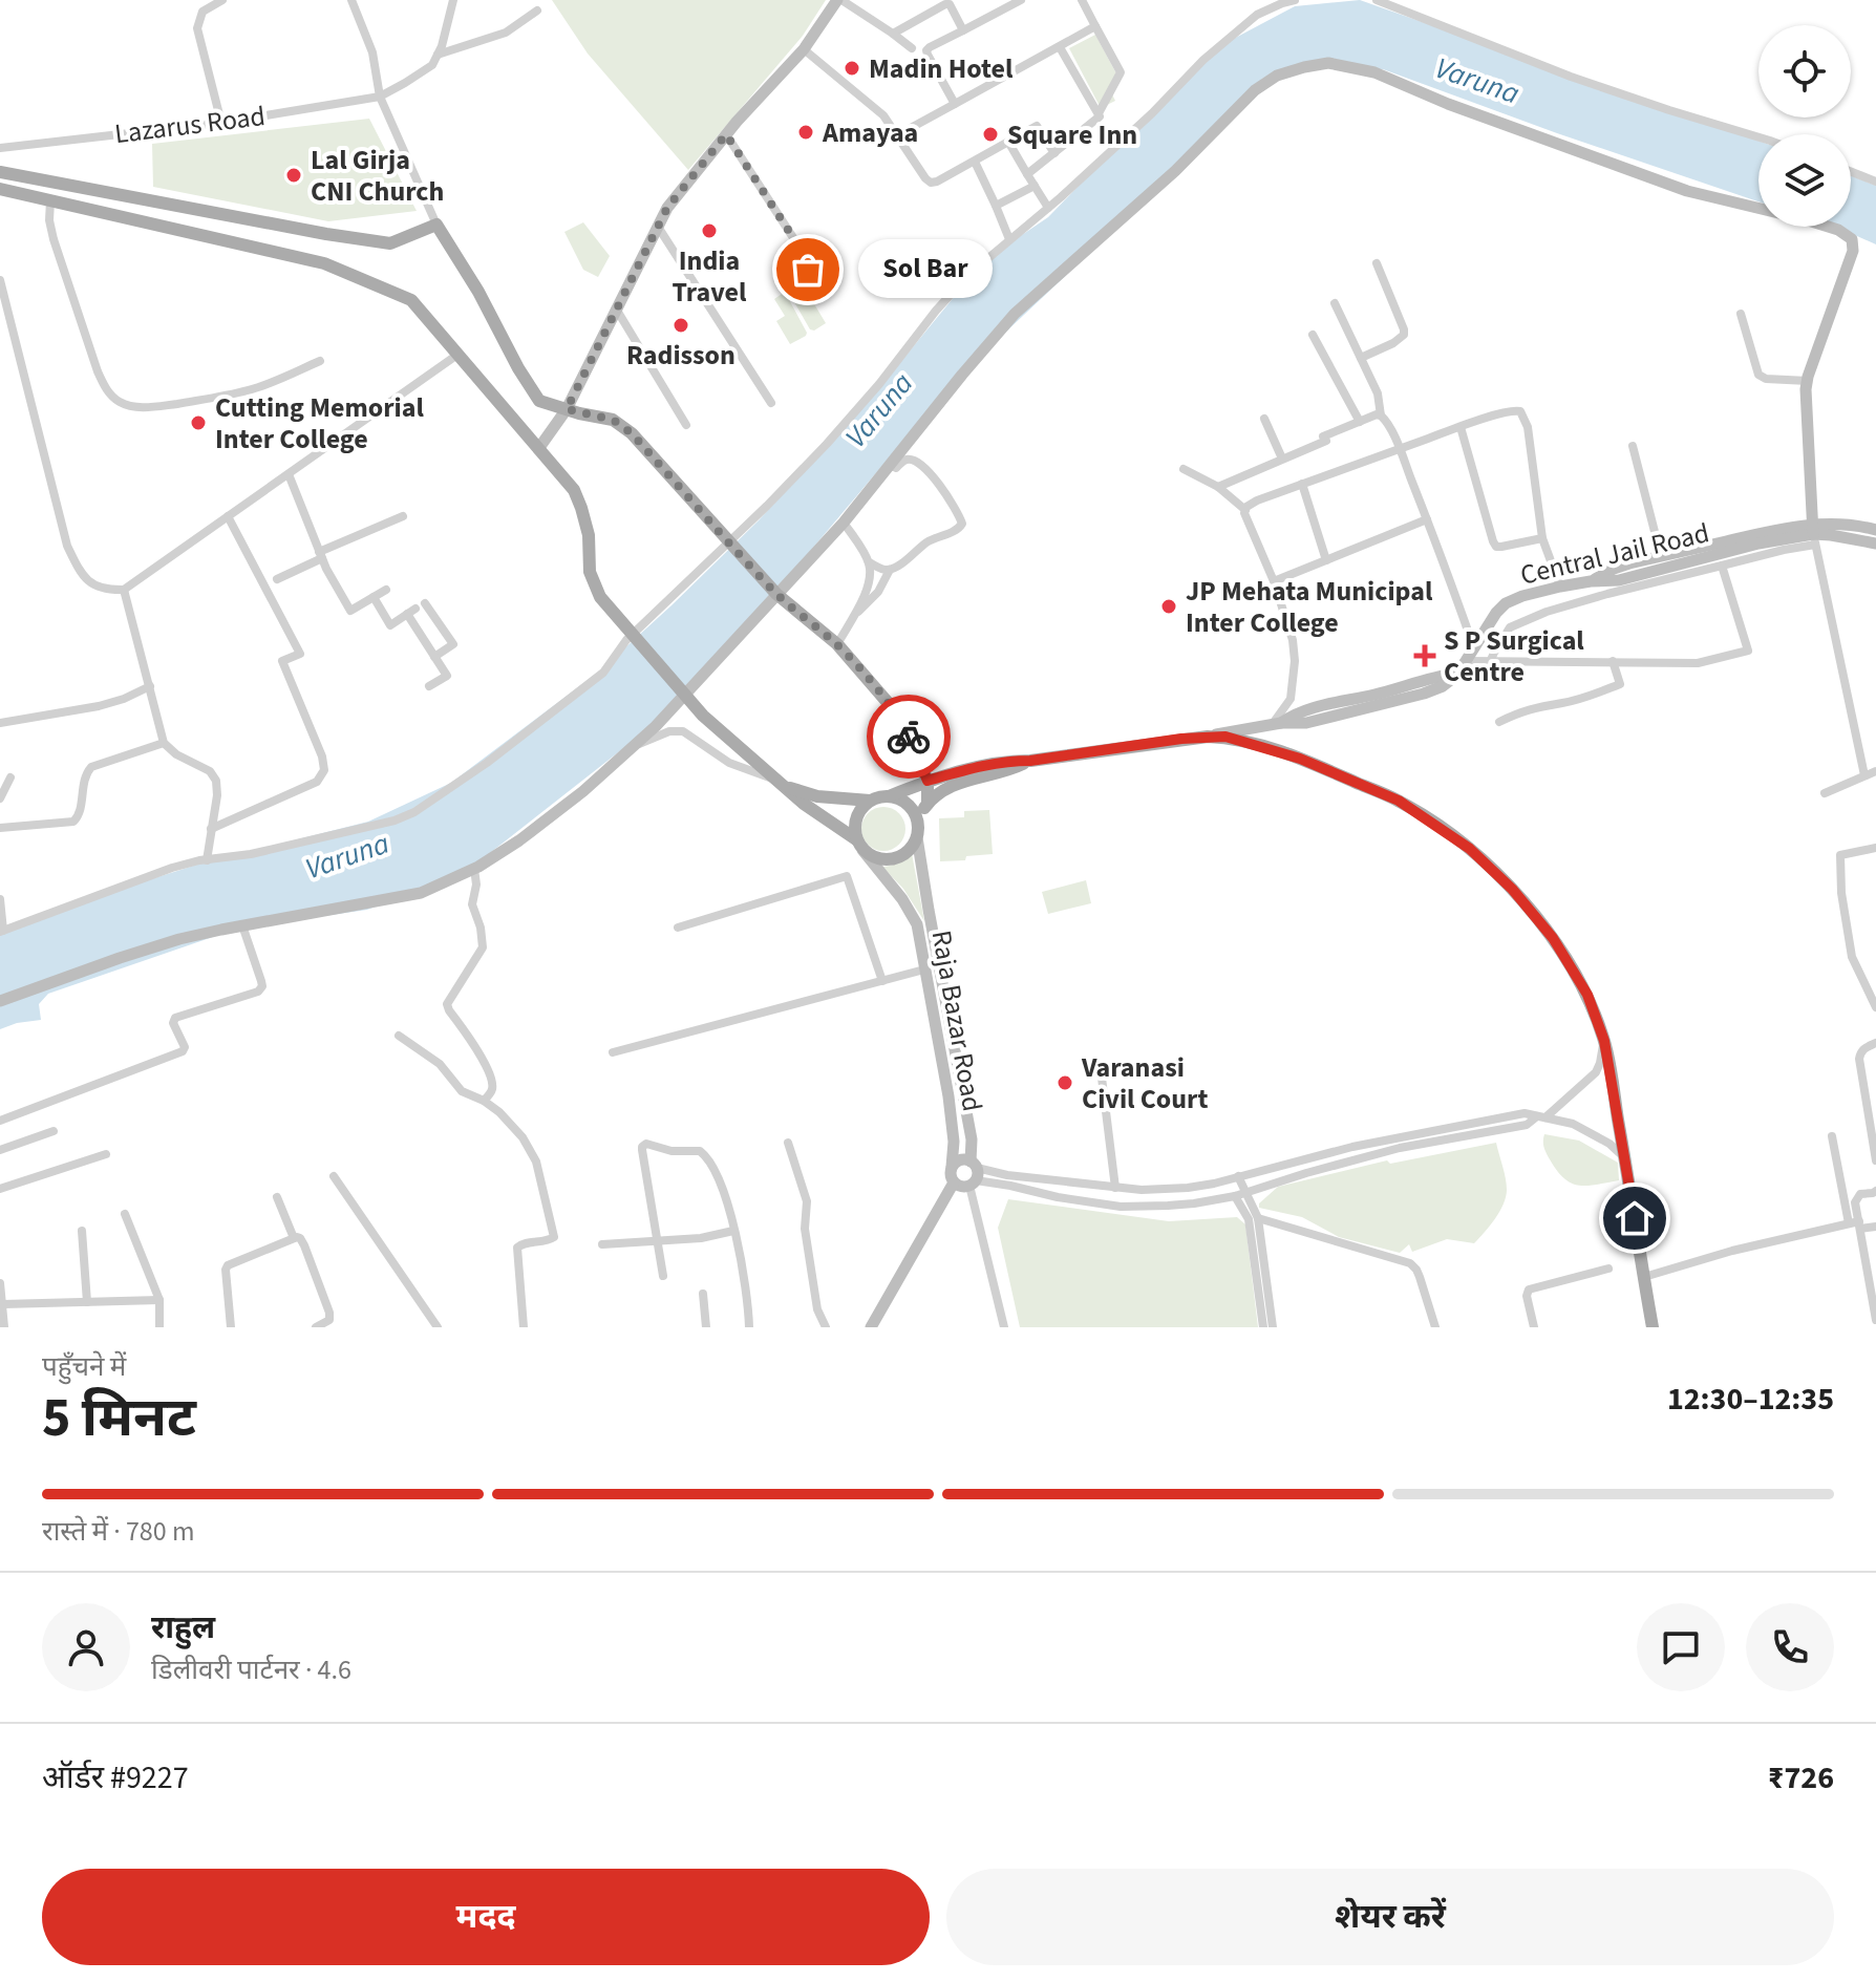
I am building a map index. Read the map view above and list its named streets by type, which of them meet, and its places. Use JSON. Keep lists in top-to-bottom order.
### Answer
{
  "streets": {
    "street": ["Lazarus Road", "Central Jail Road", "Raja Bazar Road"]
  },
  "water": ["Varuna"],
  "places": {
    "other": [
      "Madin Hotel",
      "Amayaa",
      "Square Inn",
      "Lal Girja CNI Church",
      "India Travel",
      "Sol Bar",
      "Radisson",
      "Cutting Memorial Inter College",
      "JP Mehata Municipal Inter College",
      "Varanasi Civil Court"
    ],
    "health": ["S P Surgical Centre"]
  },
  "page": {
    "bubble": "Sol Bar",
    "heading": ["5 मिनट", "पहुँचने में", "12:30–12:35"],
    "panel": [
      "राहुल",
      "डिलीवरी पार्टनर · 4.6",
      "ऑर्डर #9227",
      "₹726"
    ],
    "bar": "रास्ते में · 780 m",
    "buttons": ["मदद", "शेयर करें"]
  }
}
